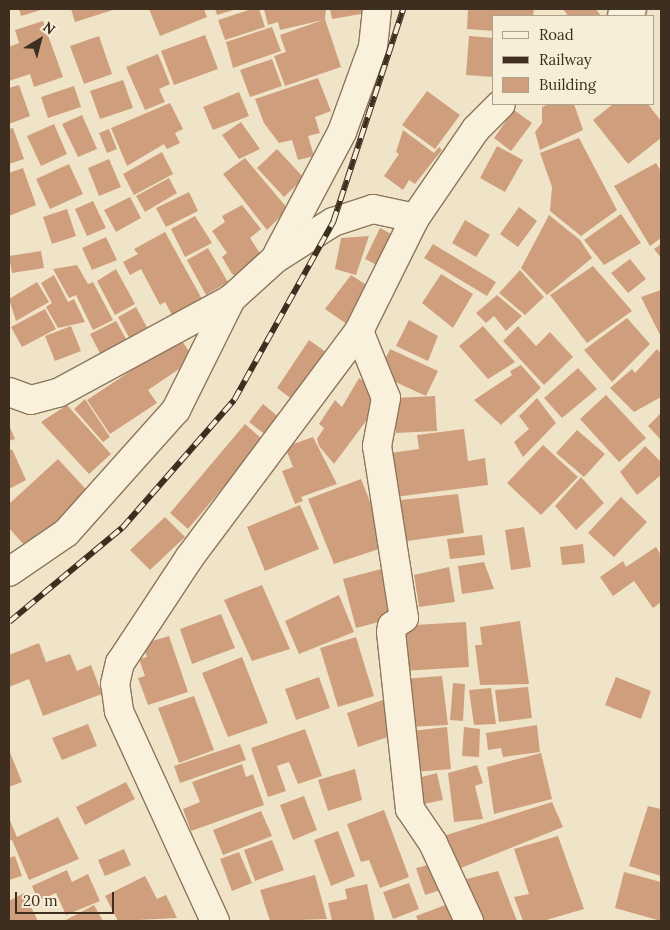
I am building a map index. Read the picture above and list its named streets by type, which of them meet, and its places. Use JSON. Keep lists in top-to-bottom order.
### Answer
{
  "legend": ["Road", "Railway", "Building"],
  "scale_bar": "20 m",
  "north": "top right"
}
